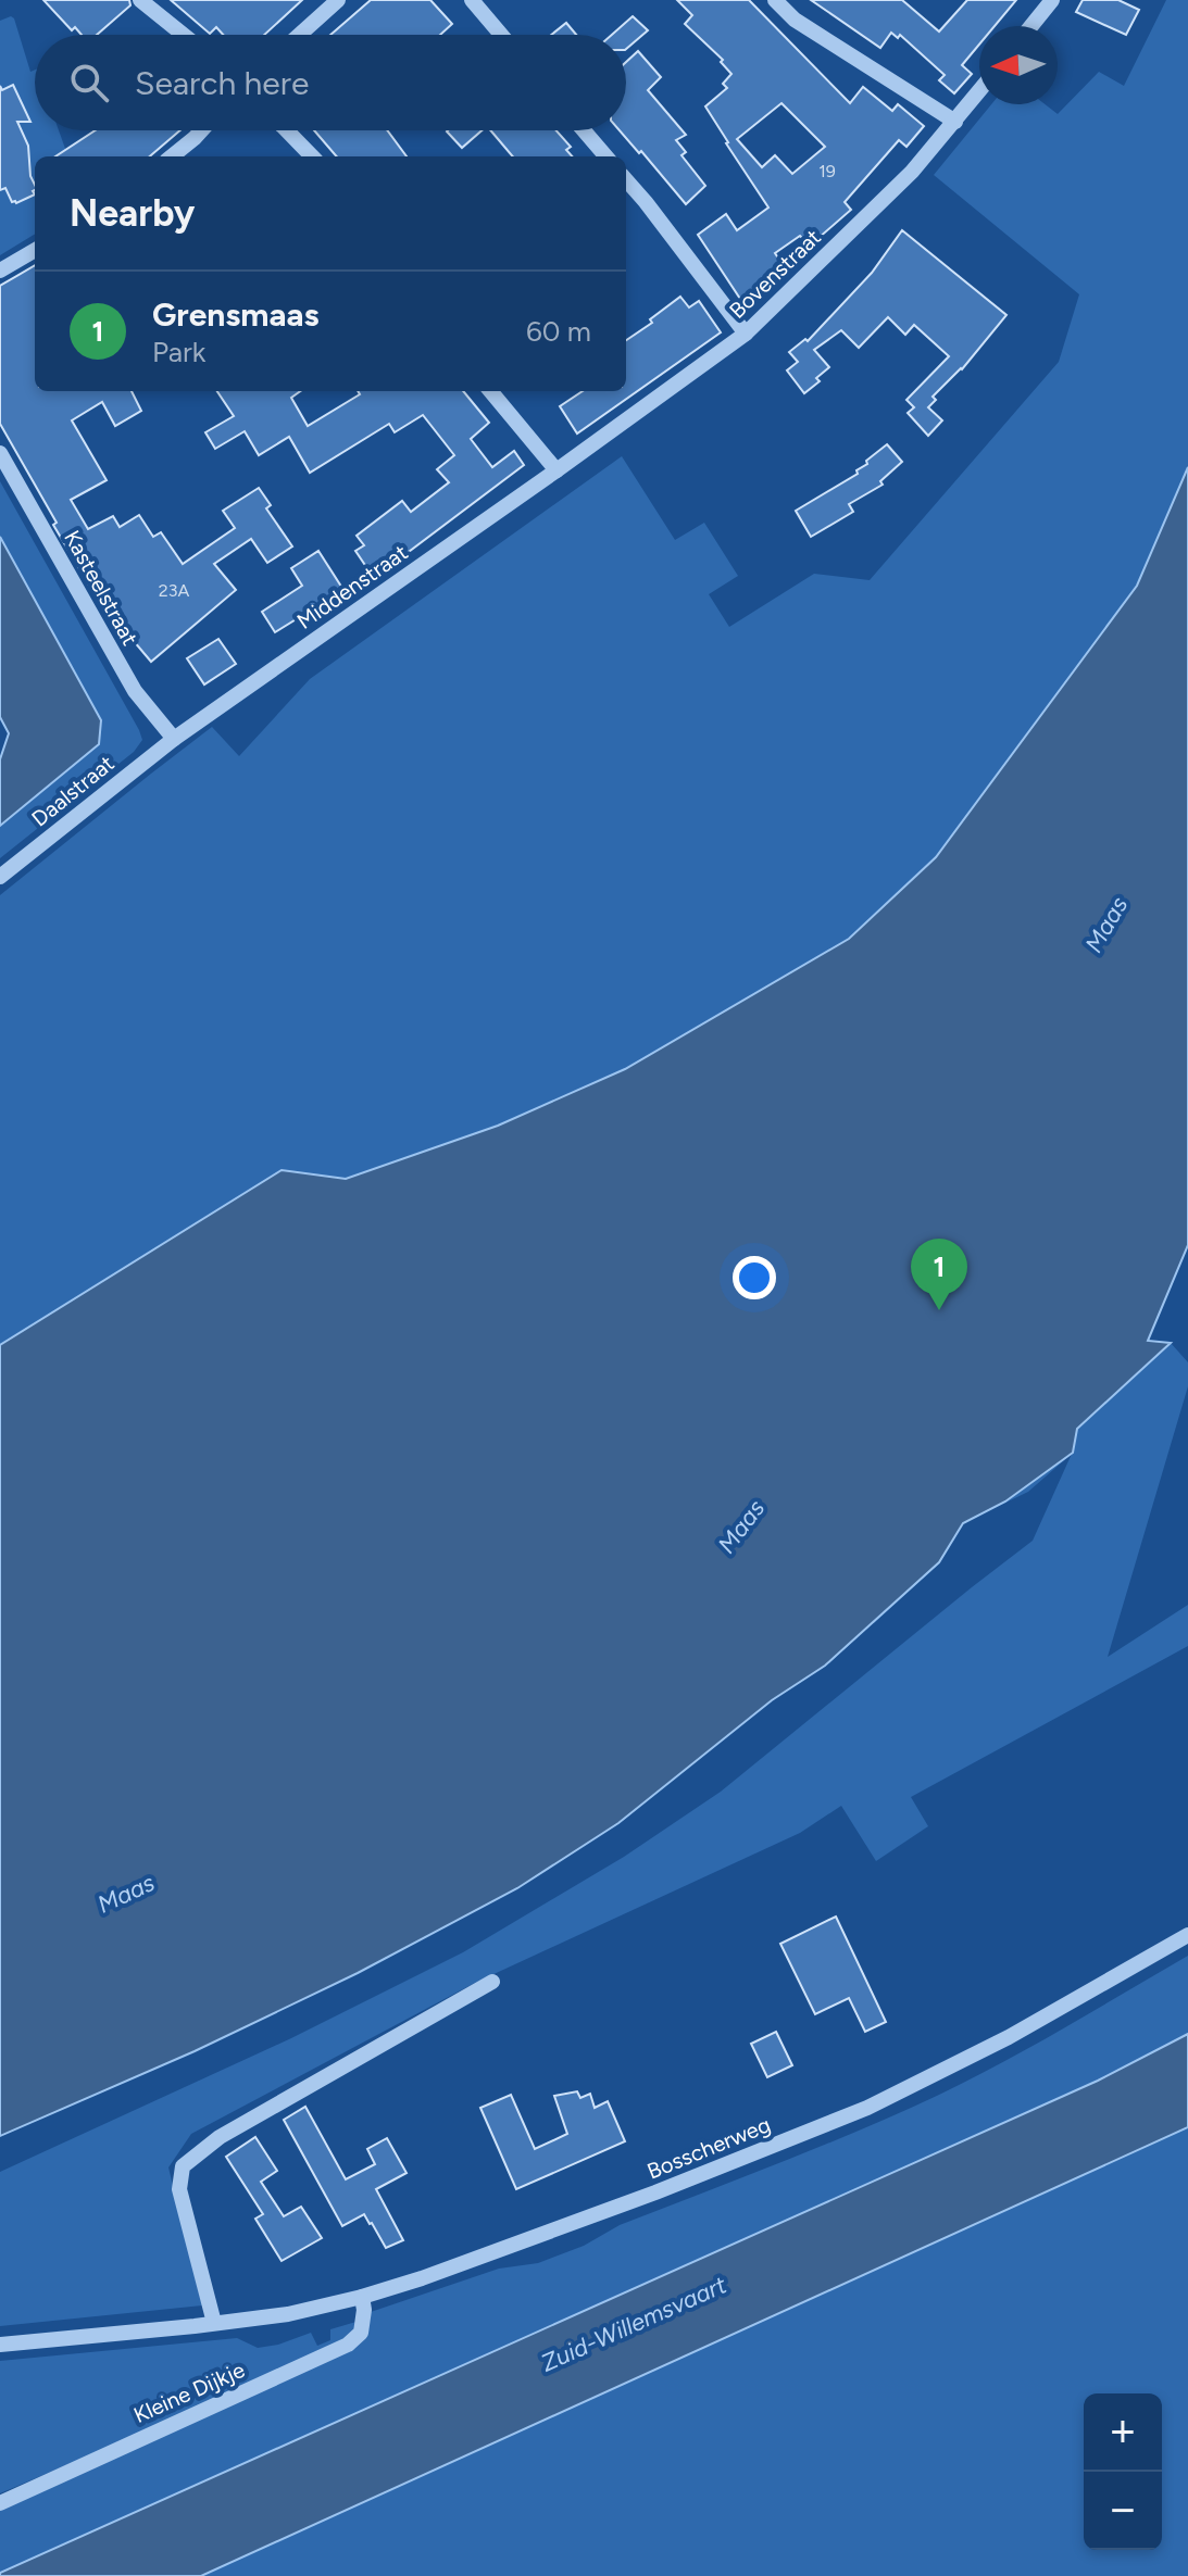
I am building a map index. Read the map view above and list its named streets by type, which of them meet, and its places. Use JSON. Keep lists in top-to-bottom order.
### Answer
{
  "streets": {
    "street": [
      "Bovenstraat",
      "Middenstraat",
      "Kasteelstraat",
      "Daalstraat",
      "Bosscherweg",
      "Kleine Dijkje"
    ]
  },
  "crossings": [
    ["Bovenstraat", "Middenstraat"],
    ["Middenstraat", "Kasteelstraat"],
    ["Middenstraat", "Daalstraat"],
    ["Kasteelstraat", "Daalstraat"],
    ["Bosscherweg", "Kleine Dijkje"]
  ],
  "water": ["Maas", "Zuid-Willemsvaart"],
  "house_numbers": ["19", "23A"],
  "north": "left",
  "page": {
    "search": "Search here",
    "heading": "Nearby",
    "list": [
      {
        "mark": "1",
        "name": "Grensmaas",
        "note": "Park",
        "value": "60 m"
      }
    ],
    "pins": "1",
    "map_buttons": ["+", "−"]
  }
}
